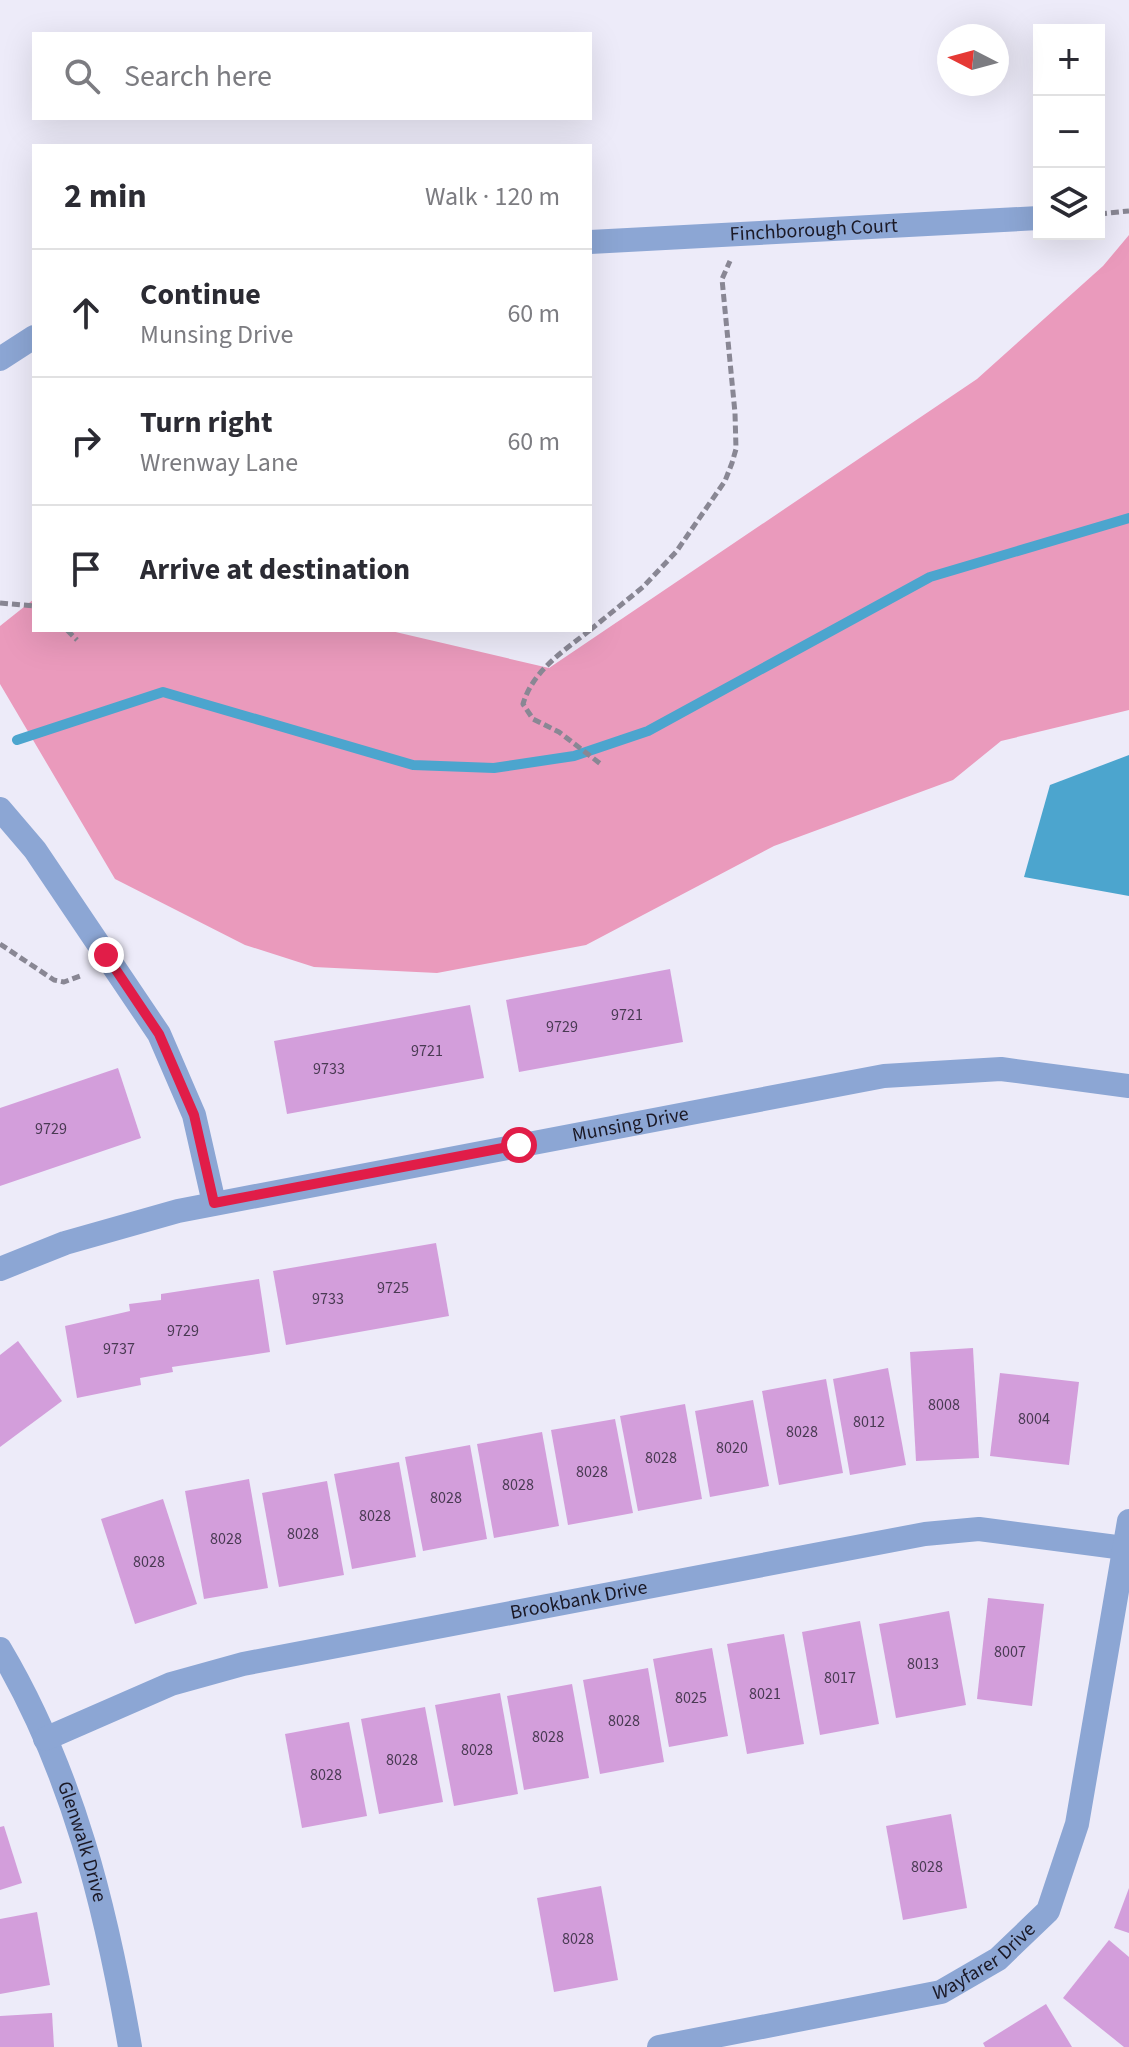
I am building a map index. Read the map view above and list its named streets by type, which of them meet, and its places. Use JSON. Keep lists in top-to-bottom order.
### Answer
{
  "streets": {
    "street": [
      "Finchborough Court",
      "Munsing Drive",
      "Brookbank Drive",
      "Glenwalk Drive",
      "Wayfarer Drive"
    ]
  },
  "crossings": [
    ["Brookbank Drive", "Glenwalk Drive"],
    ["Brookbank Drive", "Wayfarer Drive"]
  ],
  "house_numbers": [
    "9721",
    "9729",
    "9721",
    "9733",
    "9729",
    "9725",
    "9733",
    "9729",
    "9737",
    "8008",
    "8004",
    "8012",
    "8028",
    "8020",
    "8028",
    "8028",
    "8028",
    "8028",
    "8028",
    "8028",
    "8028",
    "8028",
    "8007",
    "8013",
    "8017",
    "8021",
    "8025",
    "8028",
    "8028",
    "8028",
    "8028",
    "8028",
    "8028",
    "8028"
  ],
  "north": "left",
  "page": {
    "map_buttons": ["+", "−"],
    "search": "Search here",
    "heading": ["2 min", "Walk · 120 m"],
    "list": [
      ["Continue", "Munsing Drive", "60 m"],
      ["Turn right", "Wrenway Lane", "60 m"],
      "Arrive at destination"
    ]
  }
}
